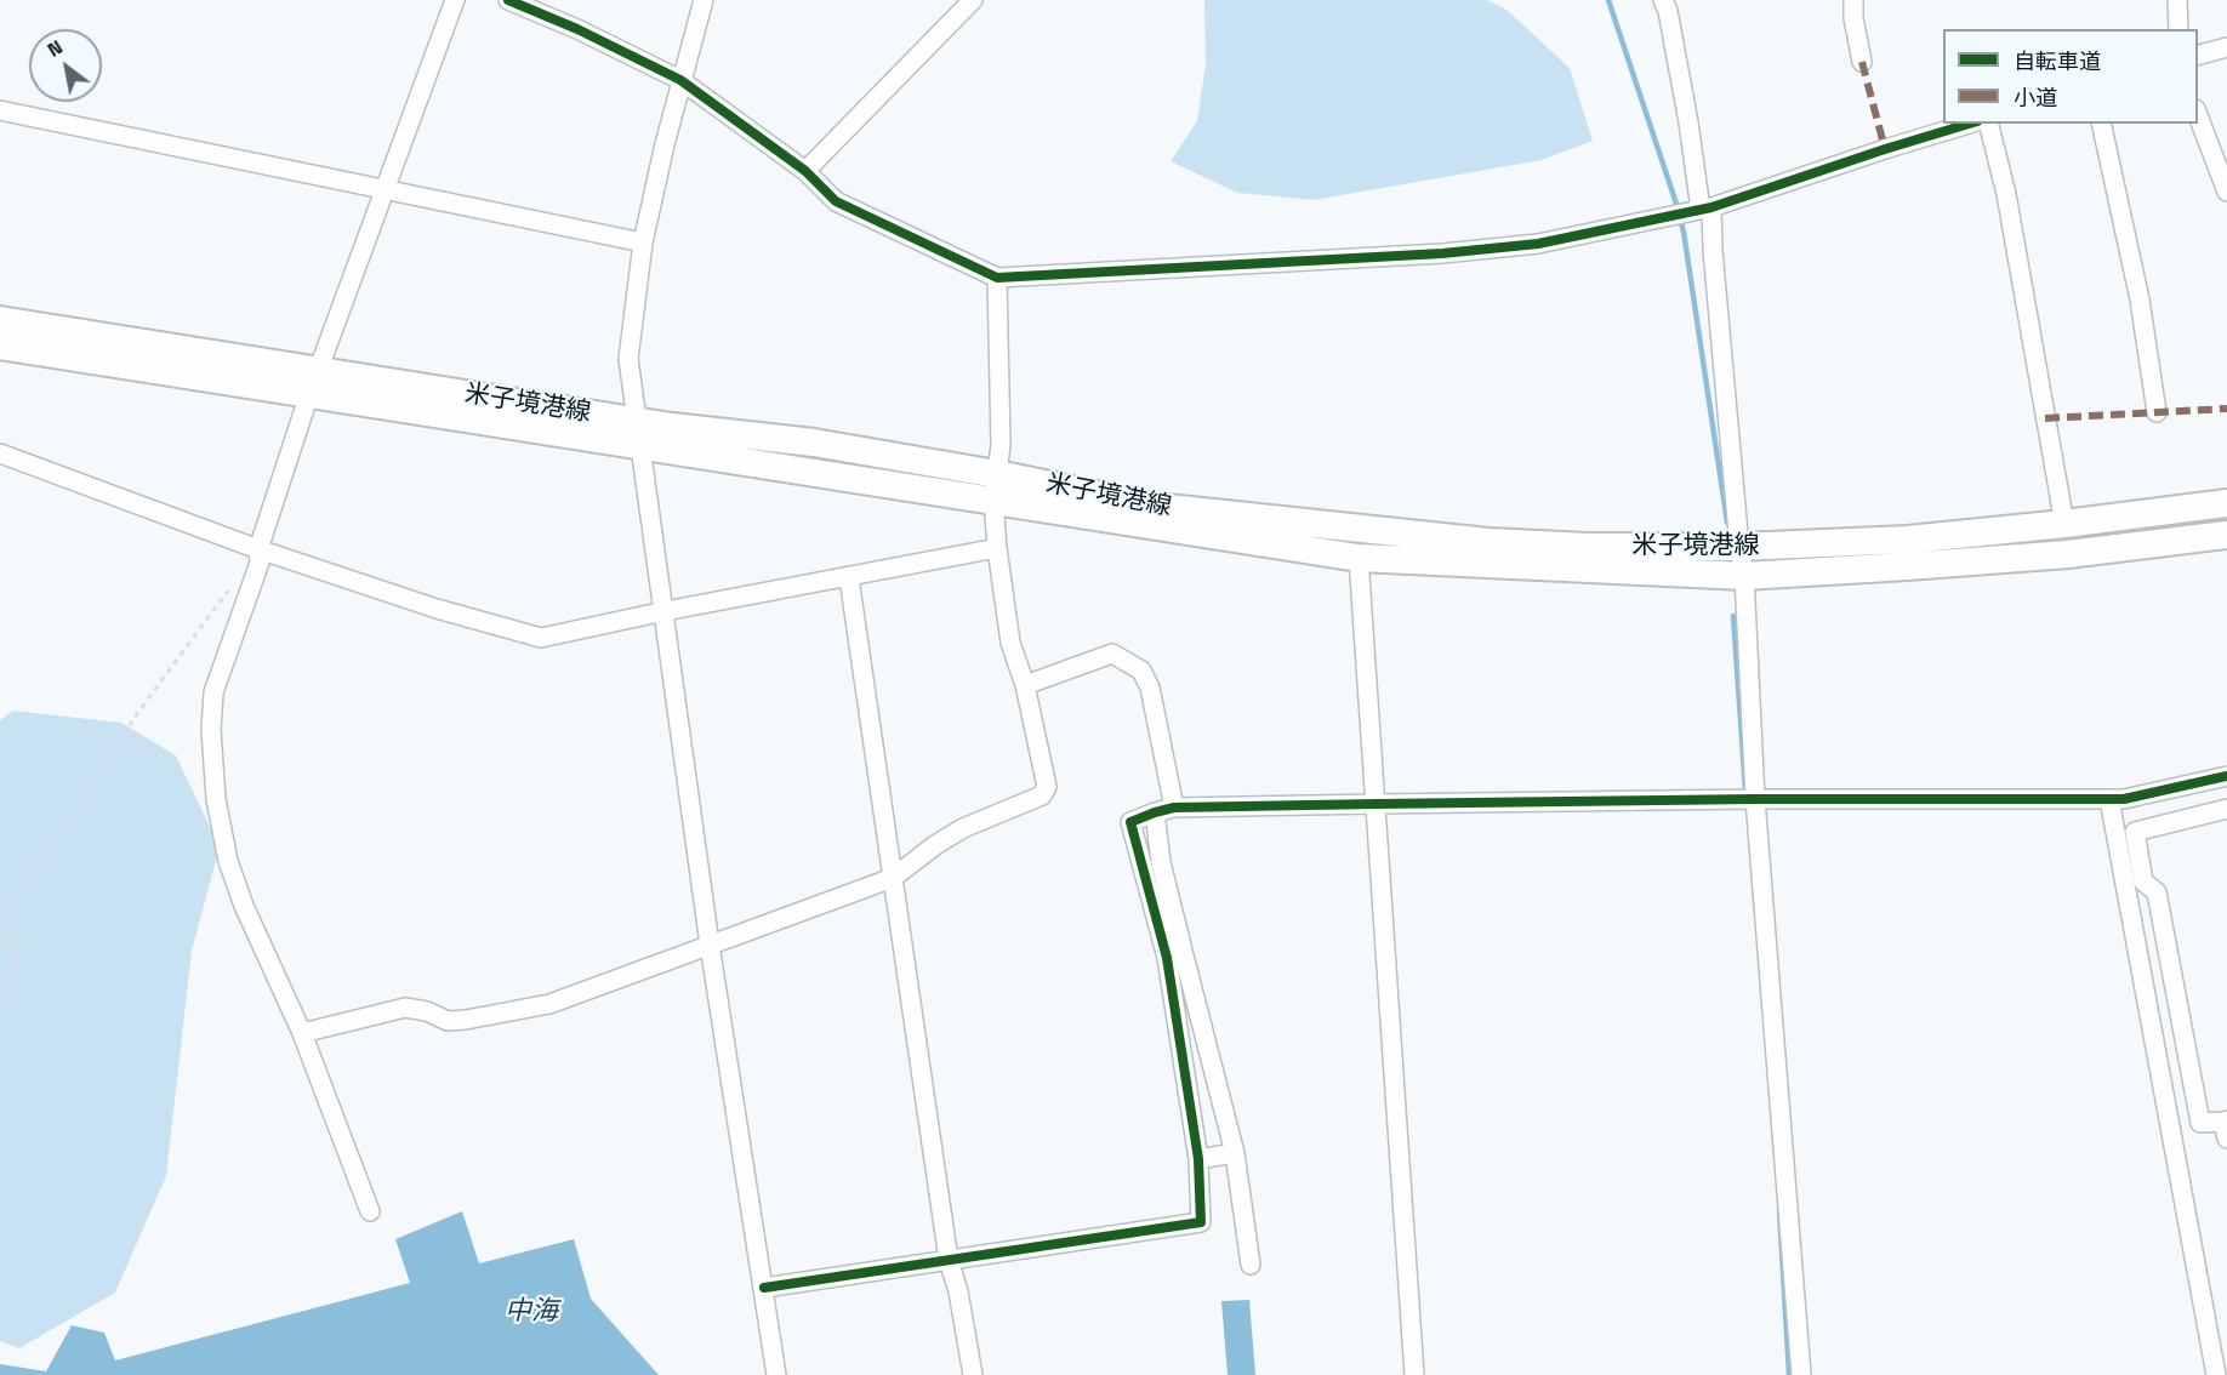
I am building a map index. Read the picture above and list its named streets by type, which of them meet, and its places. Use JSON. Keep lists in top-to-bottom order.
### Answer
{
  "streets": {
    "main road": ["米子境港線"]
  },
  "water": ["中海"],
  "legend": ["自転車道", "小道"],
  "north": "top left"
}
